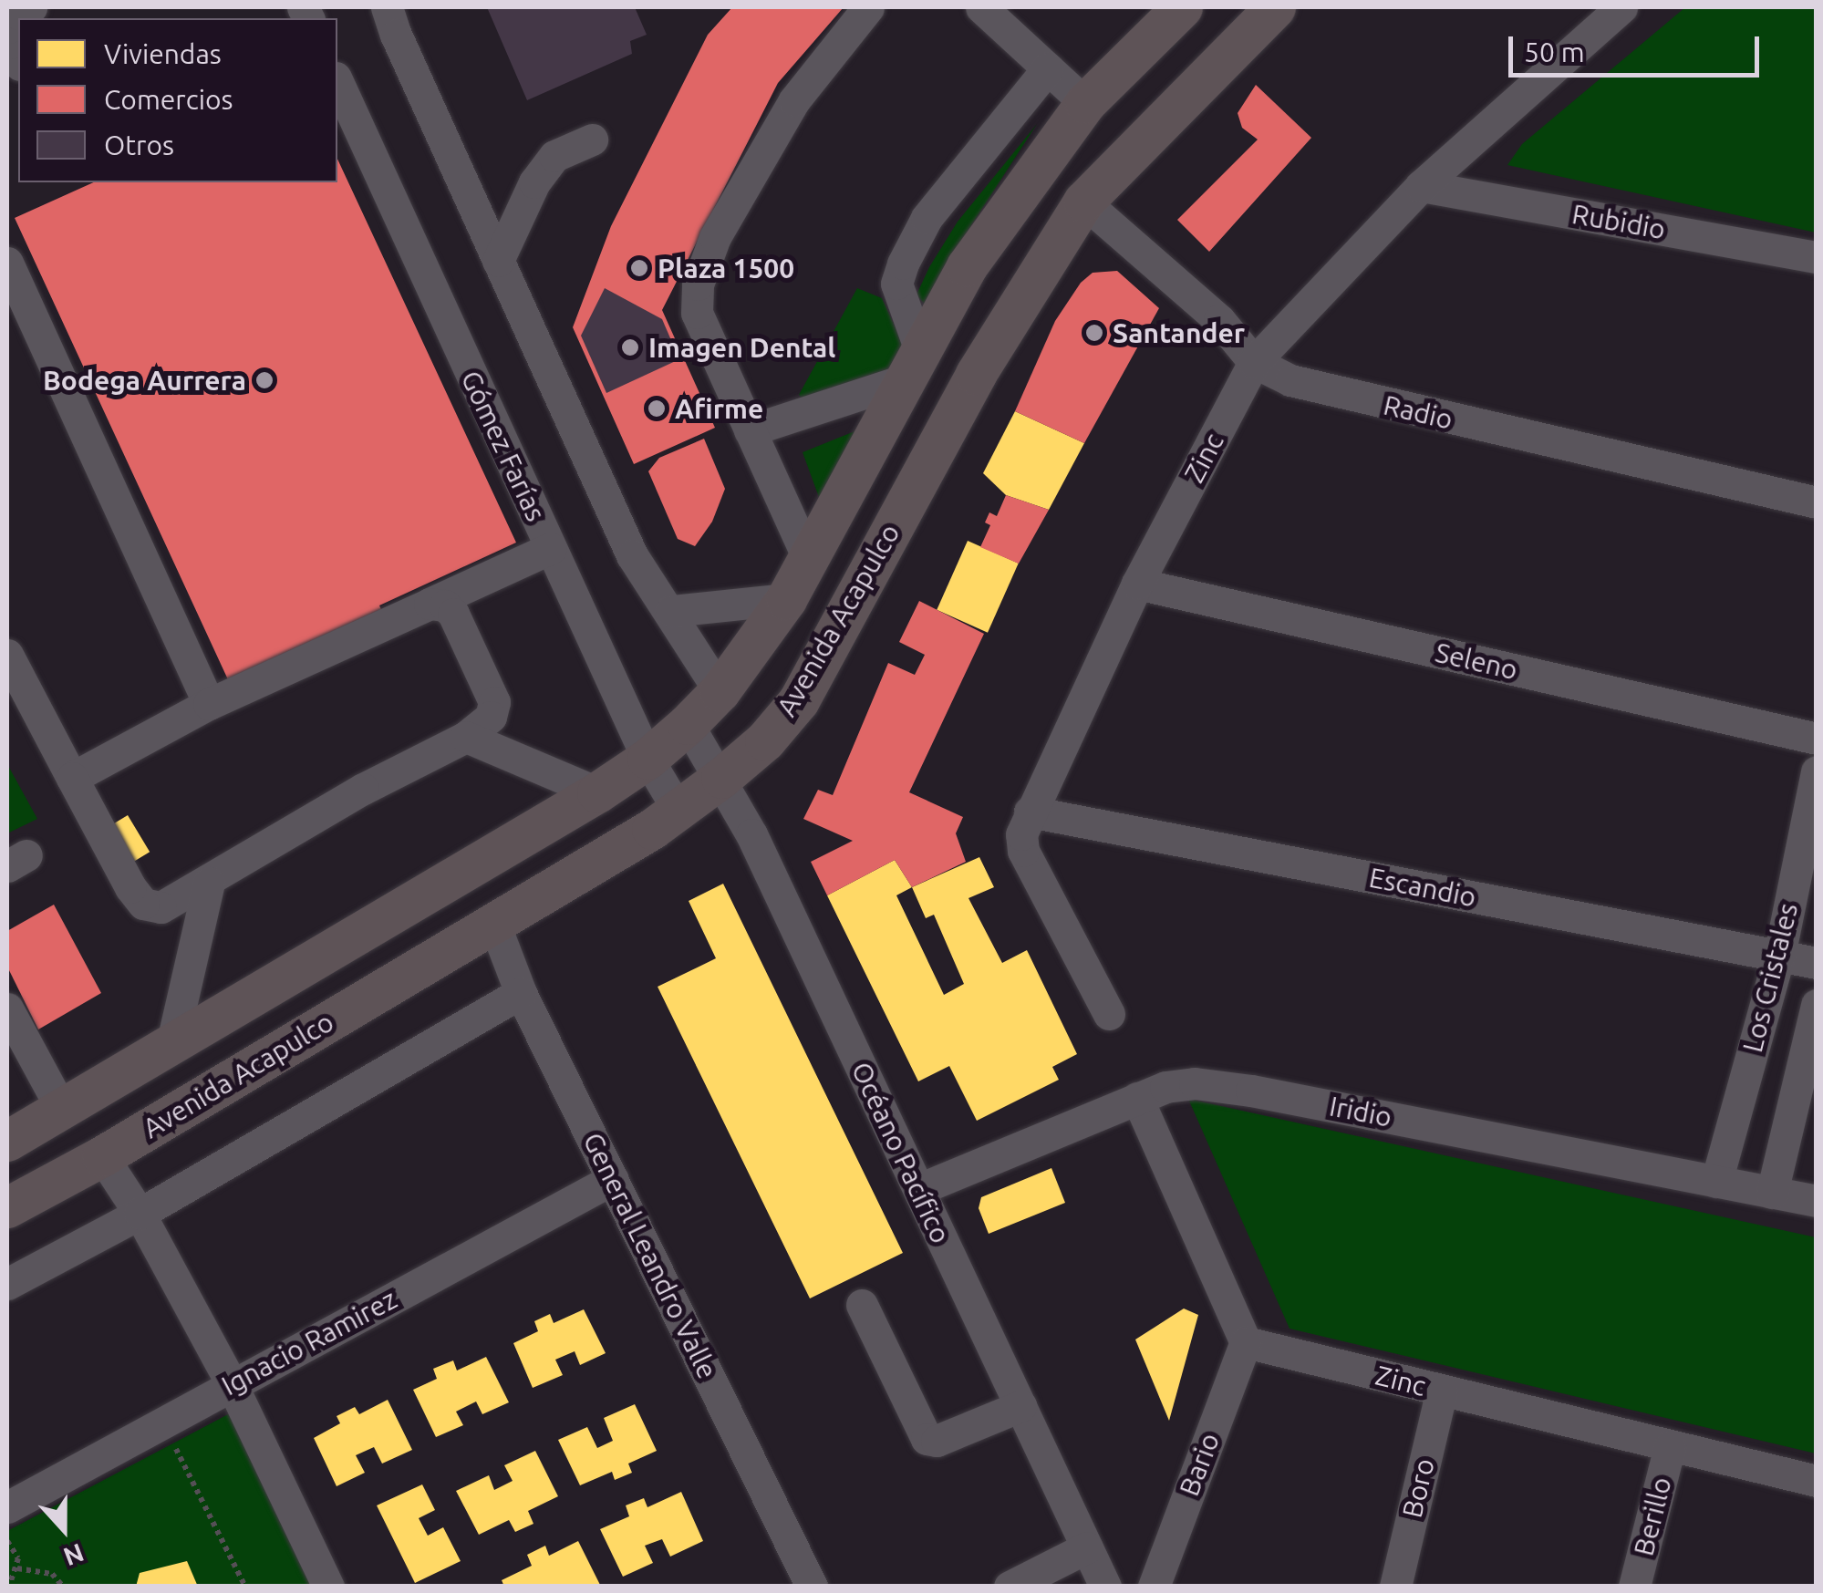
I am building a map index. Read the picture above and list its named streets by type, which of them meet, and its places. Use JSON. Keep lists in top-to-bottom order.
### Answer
{
  "streets": {
    "main road": ["Avenida Acapulco"],
    "street": [
      "Rubidio",
      "Radio",
      "Gómez Farías",
      "Zinc",
      "Seleno",
      "Escandio",
      "Los Cristales",
      "Iridio",
      "Océano Pacífico",
      "General Leandro Valle",
      "Ignacio Ramirez",
      "Bario",
      "Boro",
      "Berillo"
    ]
  },
  "crossings": [
    ["Rubidio", "Zinc"],
    ["Radio", "Zinc"],
    ["Radio", "Avenida Acapulco"],
    ["Gómez Farías", "Avenida Acapulco"],
    ["Zinc", "Seleno"],
    ["Zinc", "Escandio"],
    ["Zinc", "Bario"],
    ["Zinc", "Boro"],
    ["Zinc", "Berillo"],
    ["Avenida Acapulco", "Océano Pacífico"],
    ["Avenida Acapulco", "General Leandro Valle"],
    ["Escandio", "Los Cristales"],
    ["Los Cristales", "Iridio"],
    ["Iridio", "Océano Pacífico"],
    ["General Leandro Valle", "Ignacio Ramirez"]
  ],
  "places": [
    "Plaza 1500",
    "Santander",
    "Imagen Dental",
    "Bodega Aurrera",
    "Afirme"
  ],
  "legend": ["Viviendas", "Comercios", "Otros"],
  "scale_bar": "50 m",
  "north": "bottom"
}
